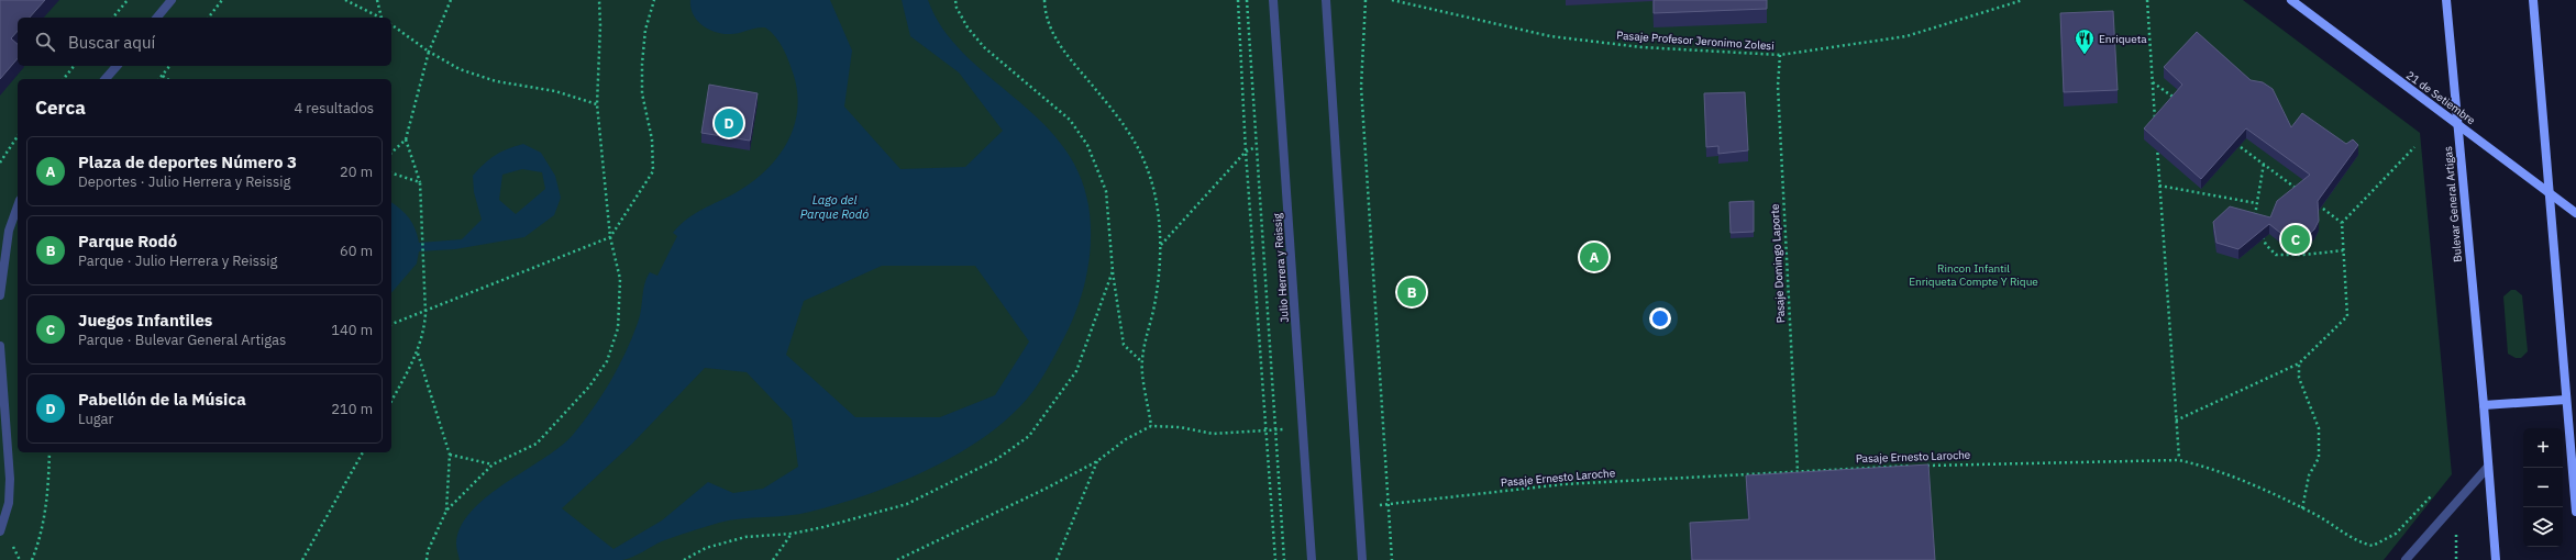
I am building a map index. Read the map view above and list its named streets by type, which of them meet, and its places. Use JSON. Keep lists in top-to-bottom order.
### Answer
{
  "streets": {
    "main road": ["21 de Setiembre", "Bulevar General Artigas"],
    "street": ["Julio Herrera y Reissig"],
    "path": ["Pasaje Profesor Jeronimo Zolesi", "Pasaje Domingo Laporte", "Pasaje Ernesto Laroche"]
  },
  "crossings": [
    ["Pasaje Profesor Jeronimo Zolesi", "Pasaje Domingo Laporte"],
    ["21 de Setiembre", "Bulevar General Artigas"],
    ["Pasaje Domingo Laporte", "Pasaje Ernesto Laroche"]
  ],
  "water": ["Lago del Parque Rodó"],
  "parks": ["Rincon Infantil Enriqueta Compte Y Rique"],
  "places": {
    "restaurant": ["Enriqueta"]
  },
  "page": {
    "search": "Buscar aquí",
    "heading": ["Cerca", "4 resultados"],
    "pins": [
      "D",
      "C",
      "A",
      "B"
    ],
    "list": [
      {
        "mark": "A",
        "name": "Plaza de deportes Número 3",
        "note": "Deportes · Julio Herrera y Reissig",
        "value": "20 m"
      },
      {
        "mark": "B",
        "name": "Parque Rodó",
        "note": "Parque · Julio Herrera y Reissig",
        "value": "60 m"
      },
      {
        "mark": "C",
        "name": "Juegos Infantiles",
        "note": "Parque · Bulevar General Artigas",
        "value": "140 m"
      },
      {
        "mark": "D",
        "name": "Pabellón de la Música",
        "note": "Lugar",
        "value": "210 m"
      }
    ],
    "map_buttons": ["+", "−"]
  }
}
